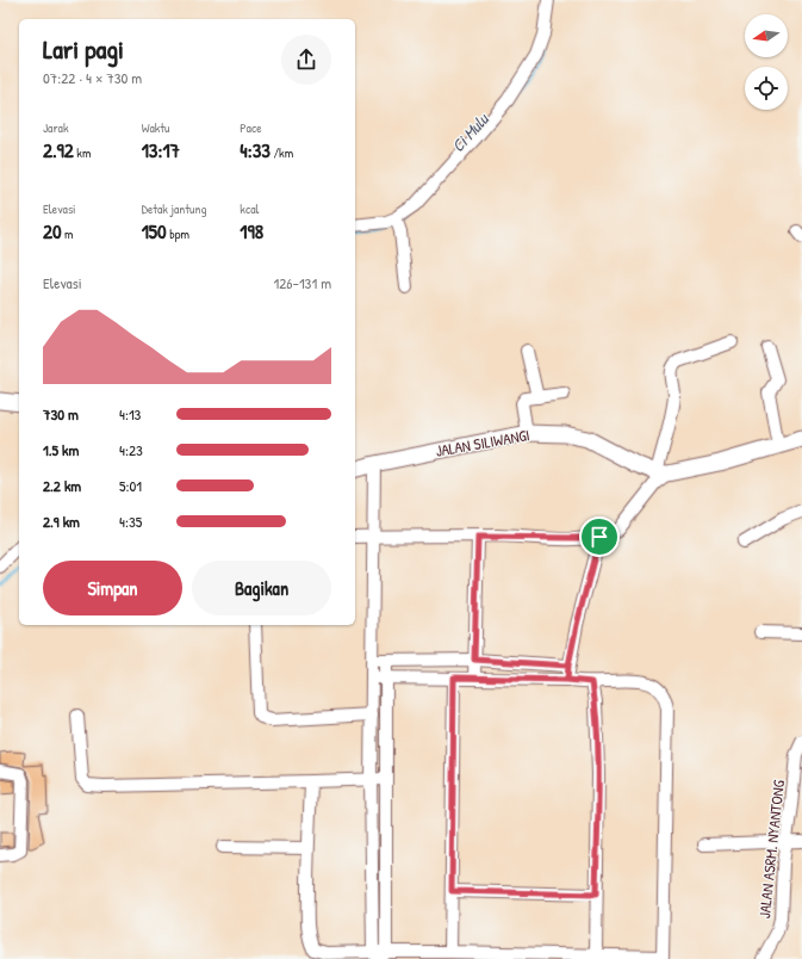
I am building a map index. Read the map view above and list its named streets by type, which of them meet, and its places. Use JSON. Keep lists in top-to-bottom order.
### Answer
{
  "streets": {
    "street": ["JALAN SILIWANGI", "JALAN ASRM. NYANTONG"]
  },
  "water": ["Ci Mulu"],
  "north": "left",
  "page": {
    "heading": ["Lari pagi", "07:22 · 4 × 730 m"],
    "stats": [
      ["Jarak", "2.92 km"],
      ["Waktu", "13:17"],
      ["Pace", "4:33 /km"],
      ["Elevasi", "20 m"],
      ["Detak jantung", "150 bpm"],
      ["kcal", "198"]
    ],
    "chart": ["Elevasi", "126–131 m"],
    "list": [
      {
        "name": "730 m",
        "note": "4:13"
      },
      {
        "name": "1.5 km",
        "note": "4:23"
      },
      {
        "name": "2.2 km",
        "note": "5:01"
      },
      {
        "name": "2.9 km",
        "note": "4:35"
      }
    ],
    "buttons": ["Simpan", "Bagikan"]
  }
}
